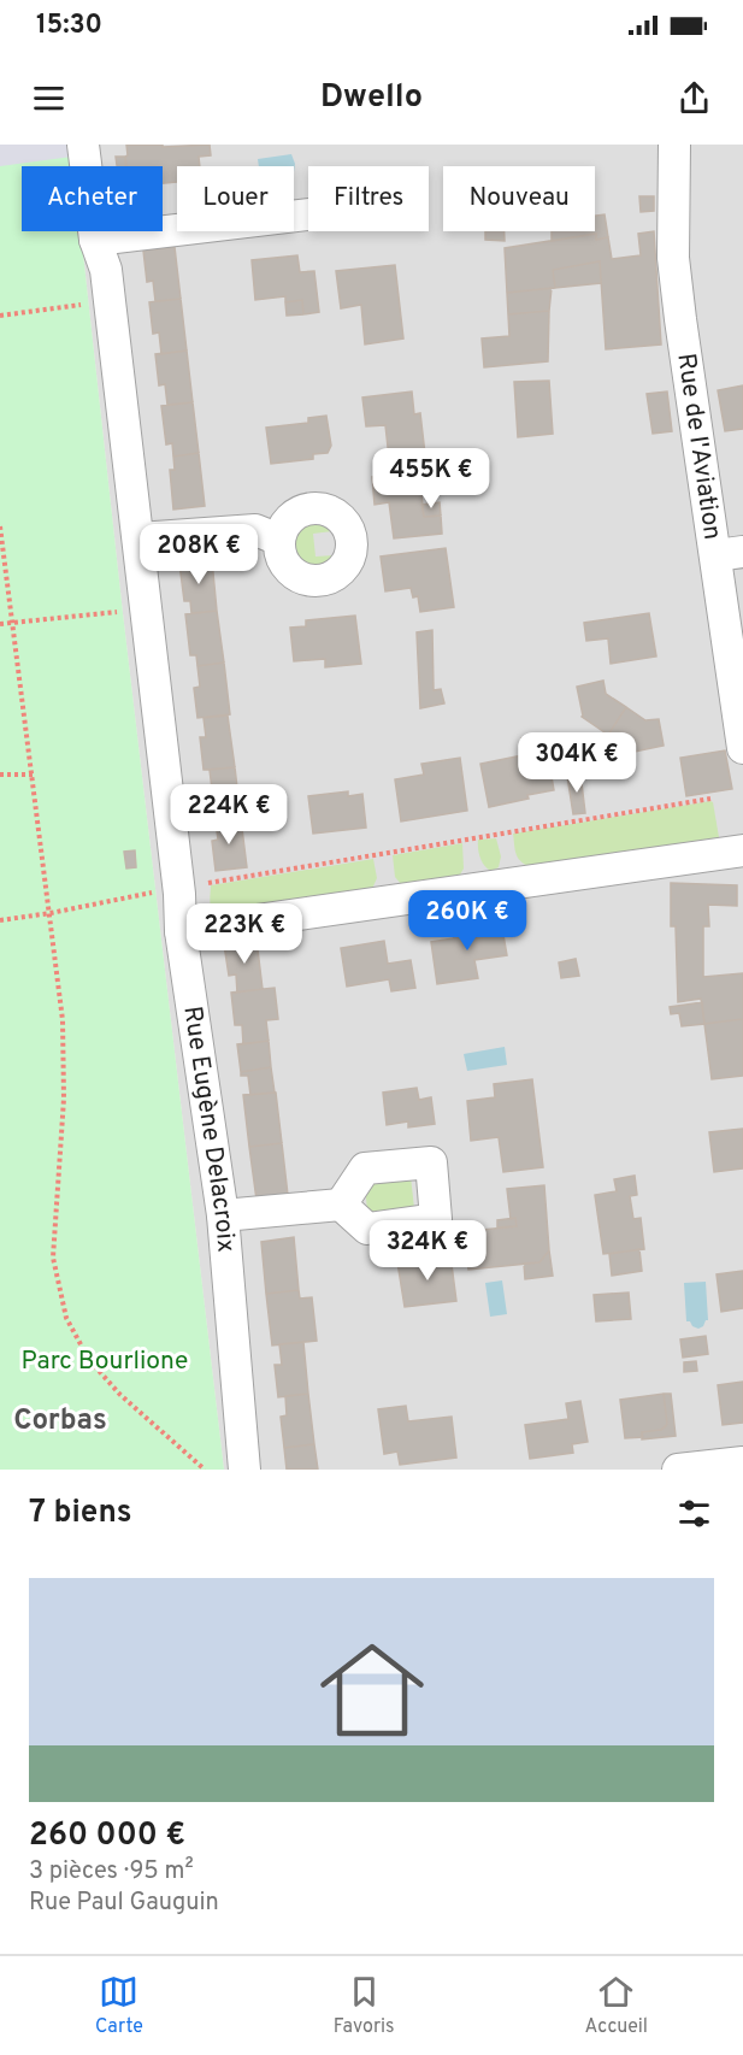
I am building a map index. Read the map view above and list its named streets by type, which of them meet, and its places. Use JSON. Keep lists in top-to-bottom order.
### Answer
{
  "streets": {
    "street": ["Rue de l'Aviation", "Rue Eugène Delacroix"]
  },
  "districts": ["Corbas"],
  "parks": ["Parc Bourlione"],
  "page": {
    "status": "15:30",
    "header": "Dwello",
    "chip": [
      "Acheter",
      "Louer",
      "Filtres",
      "Nouveau"
    ],
    "price": [
      "455K €",
      "208K €",
      "304K €",
      "224K €",
      "260K €",
      "223K €",
      "324K €"
    ],
    "heading": "7 biens",
    "list": [
      {
        "name": "260 000 €",
        "note": "3 pièces · 95 m² · Rue Paul Gauguin"
      }
    ],
    "tabs": ["Carte", "Favoris", "Accueil"]
  }
}
